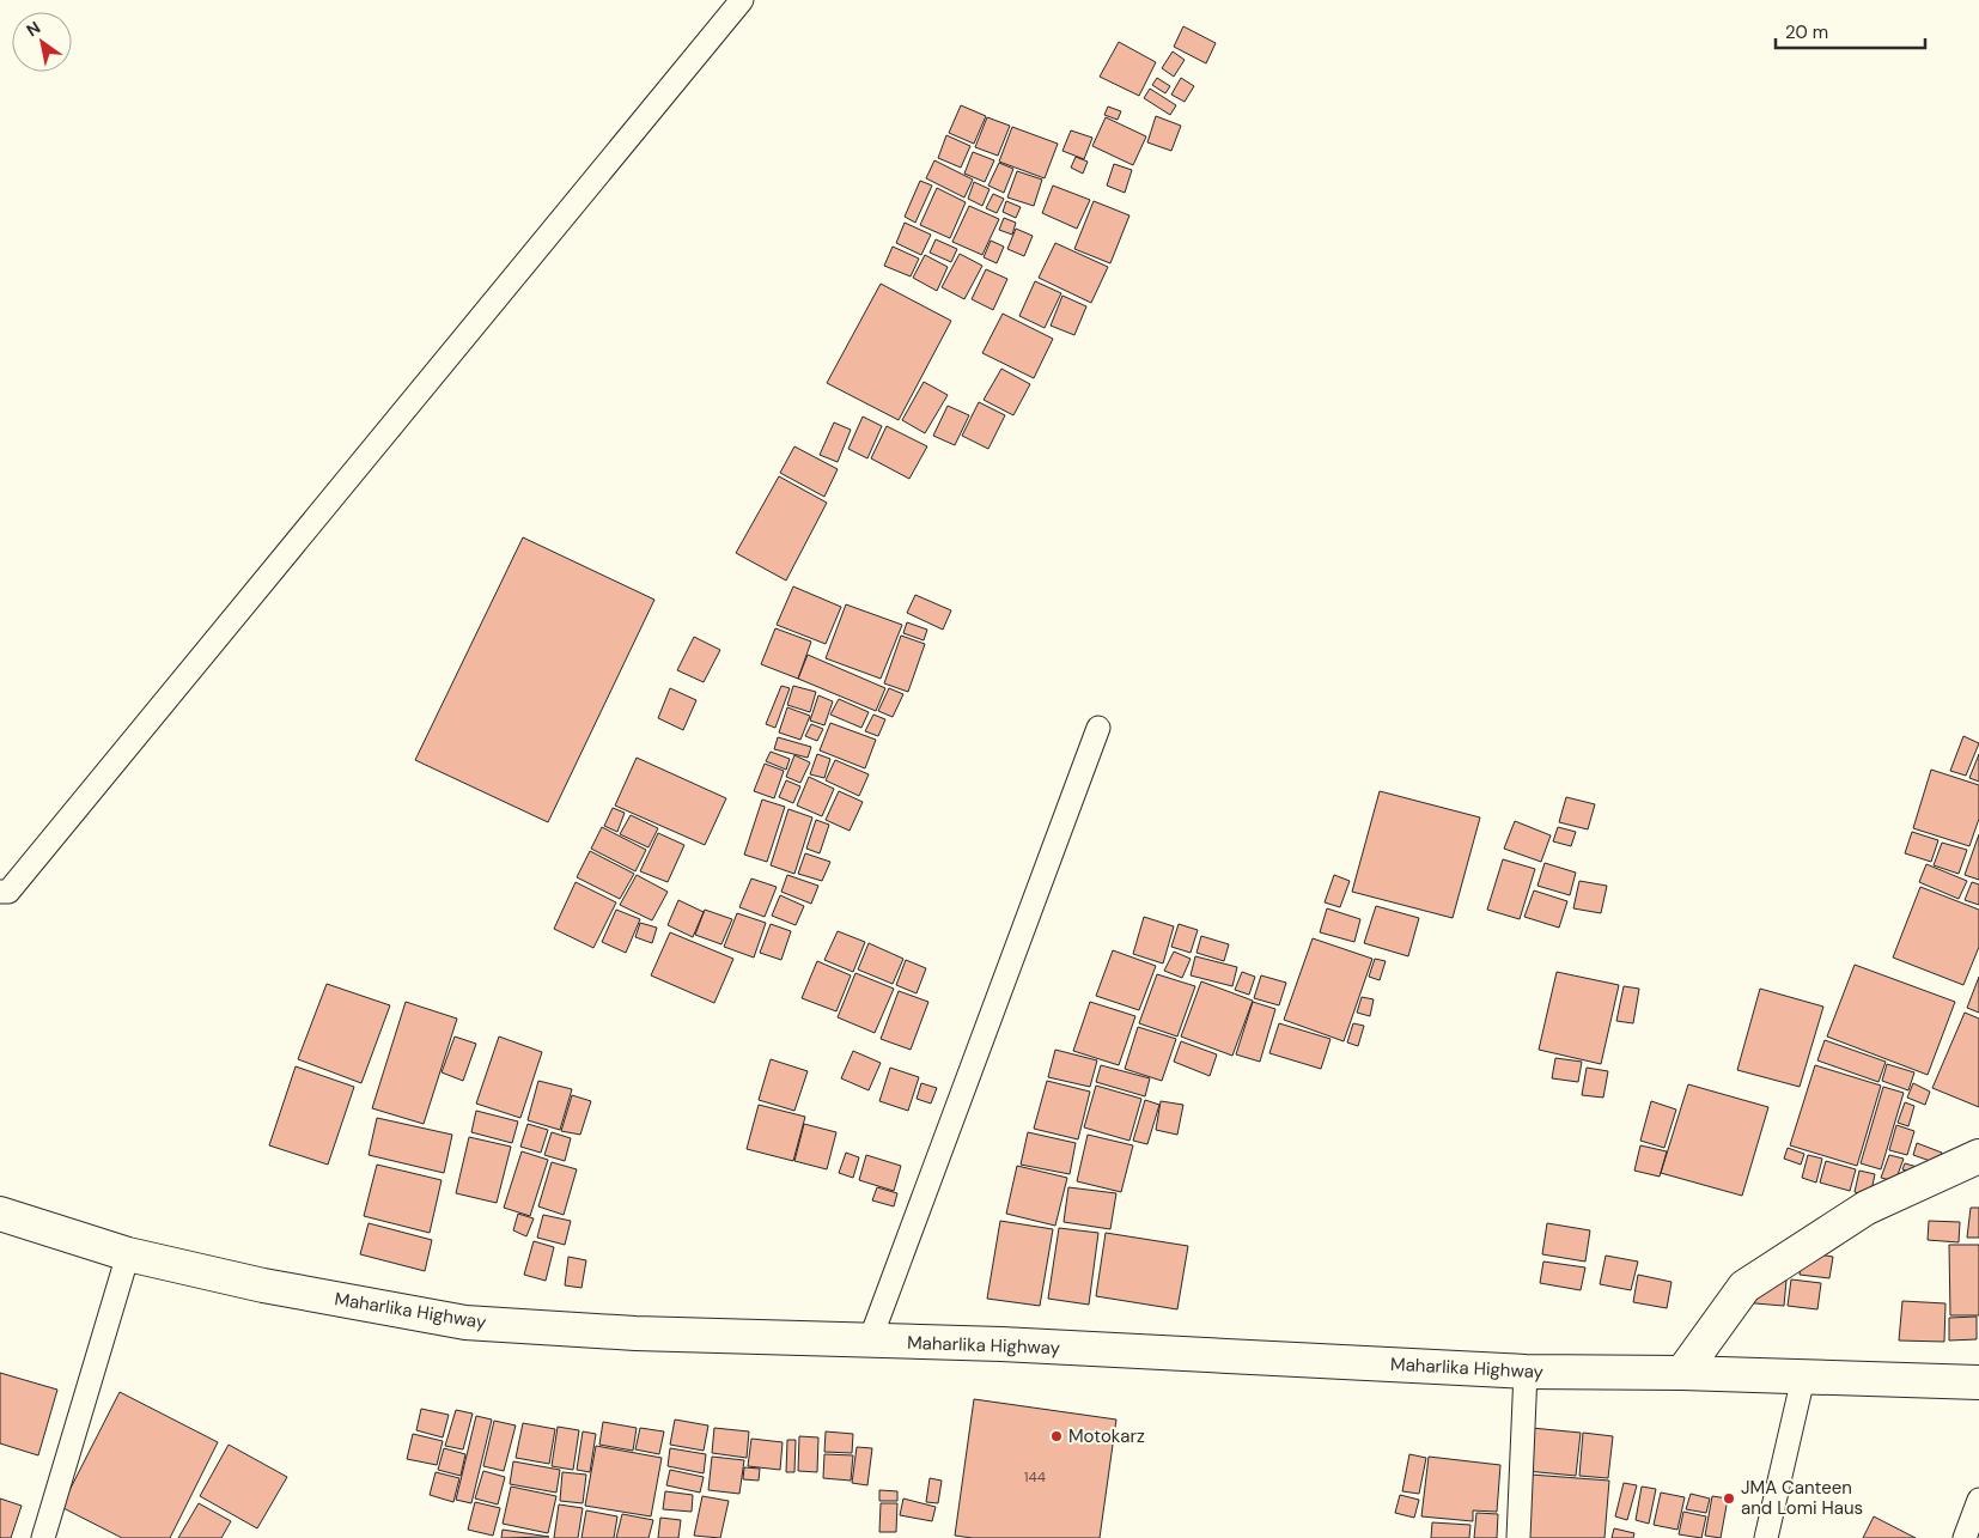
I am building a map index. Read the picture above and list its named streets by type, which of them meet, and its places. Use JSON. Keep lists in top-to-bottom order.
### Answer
{
  "streets": {
    "main road": ["Maharlika Highway"]
  },
  "places": ["Motokarz", "JMA Canteen and Lomi Haus"],
  "house_numbers": ["144"],
  "scale_bar": "20 m",
  "north": "top left"
}
